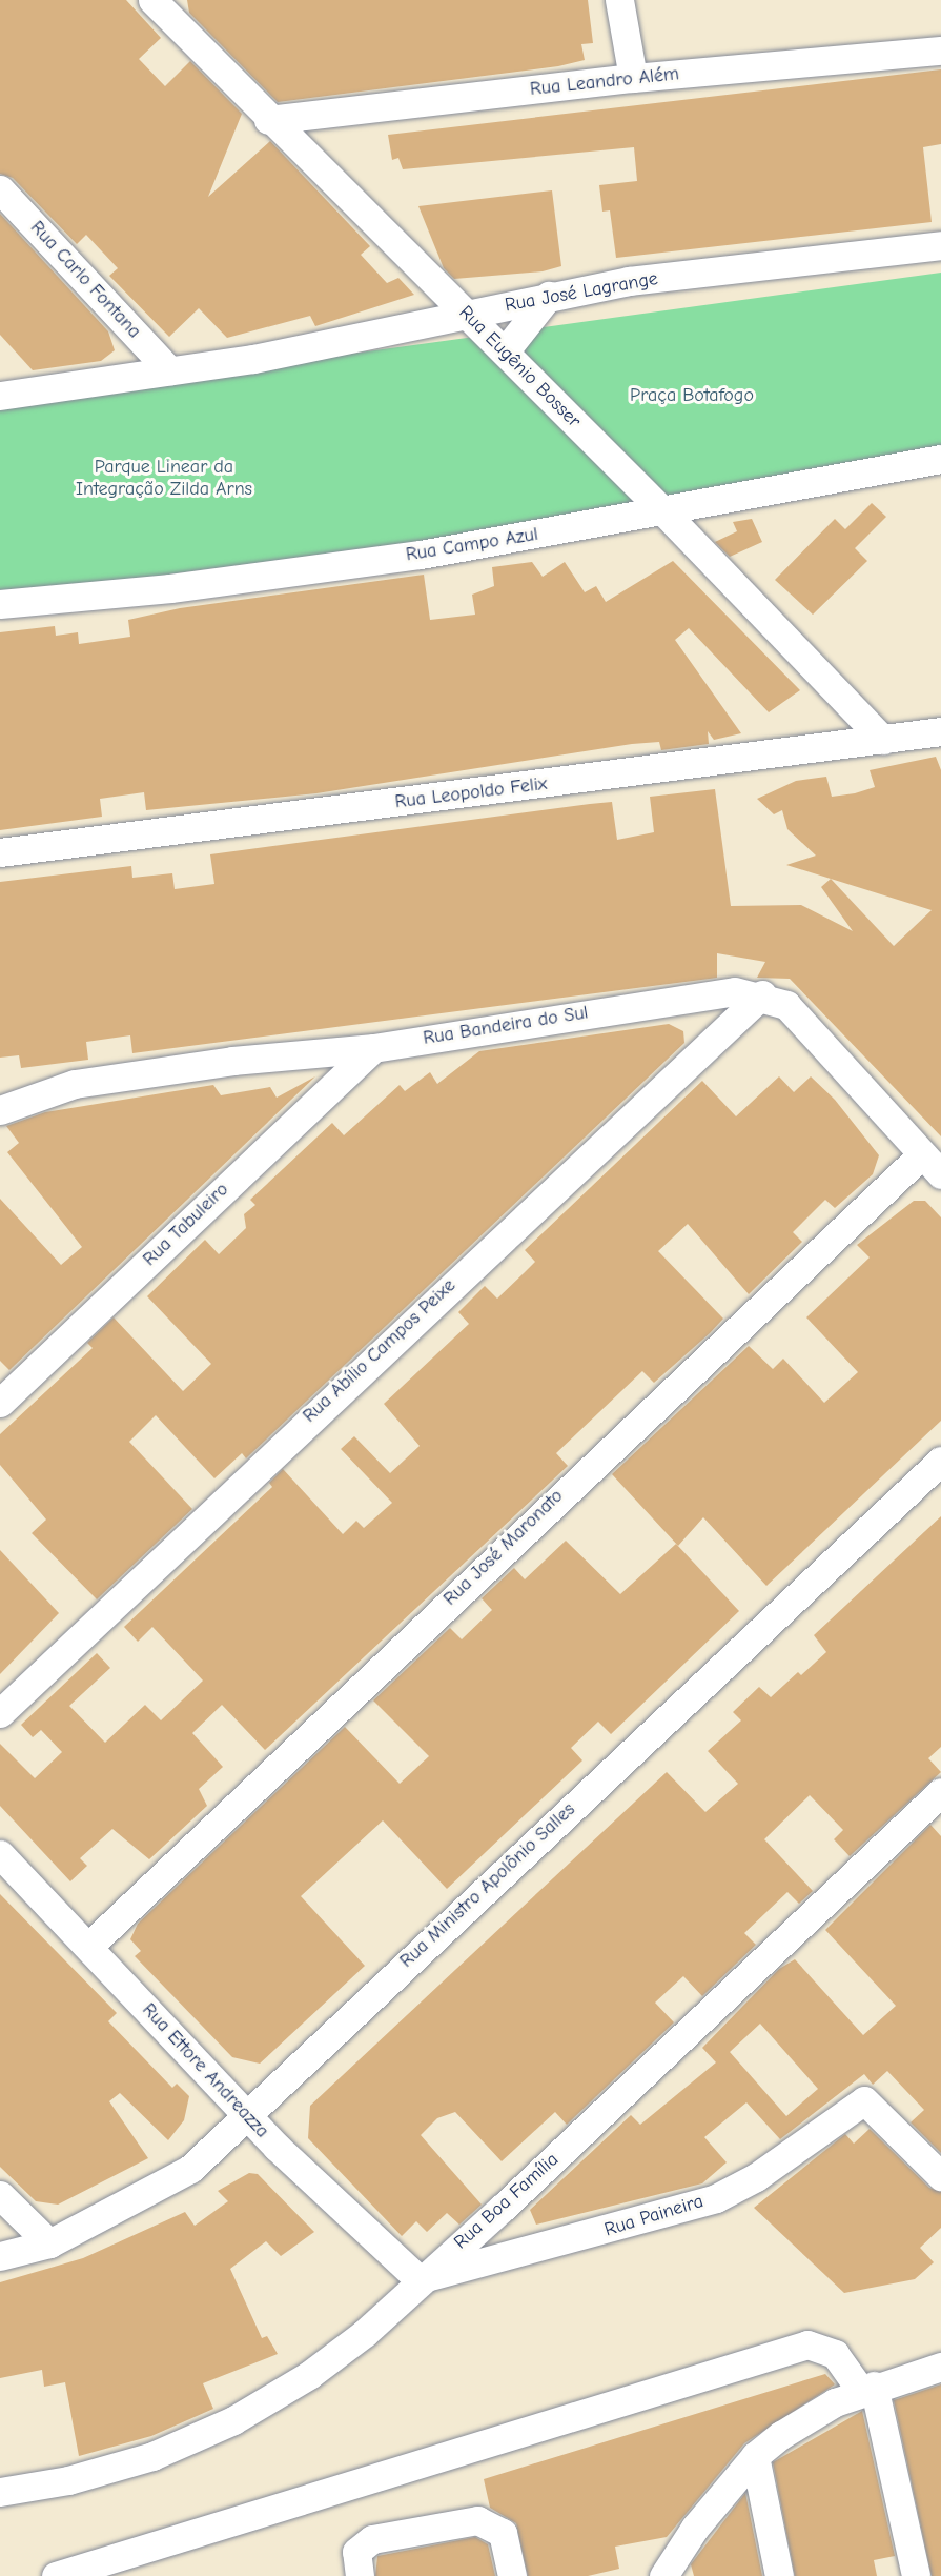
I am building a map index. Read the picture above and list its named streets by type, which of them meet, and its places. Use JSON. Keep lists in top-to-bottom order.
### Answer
{
  "streets": {
    "street": [
      "Rua Leandro Além",
      "Rua Carlo Fontana",
      "Rua José Lagrange",
      "Rua Eugênio Bosser",
      "Rua Campo Azul",
      "Rua Leopoldo Felix",
      "Rua Bandeira do Sul",
      "Rua Tabuleiro",
      "Rua Abílio Campos Peixe",
      "Rua José Maronato",
      "Rua Ministro Apolônio Salles",
      "Rua Ettore Andreazza",
      "Rua Boa Família",
      "Rua Paineira"
    ]
  },
  "crossings": [
    ["Rua Leandro Além", "Rua Eugênio Bosser"],
    ["Rua Carlo Fontana", "Rua José Lagrange"],
    ["Rua José Lagrange", "Rua Eugênio Bosser"],
    ["Rua Eugênio Bosser", "Rua Campo Azul"],
    ["Rua Eugênio Bosser", "Rua Leopoldo Felix"],
    ["Rua Bandeira do Sul", "Rua Tabuleiro"],
    ["Rua Bandeira do Sul", "Rua Abílio Campos Peixe"],
    ["Rua Bandeira do Sul", "Rua José Maronato"],
    ["Rua José Maronato", "Rua Ettore Andreazza"],
    ["Rua Ministro Apolônio Salles", "Rua Ettore Andreazza"],
    ["Rua Ettore Andreazza", "Rua Boa Família"],
    ["Rua Ettore Andreazza", "Rua Paineira"],
    ["Rua Boa Família", "Rua Paineira"]
  ],
  "parks": ["Praça Botafogo", "Parque Linear da Integração Zilda Arns"]
}
